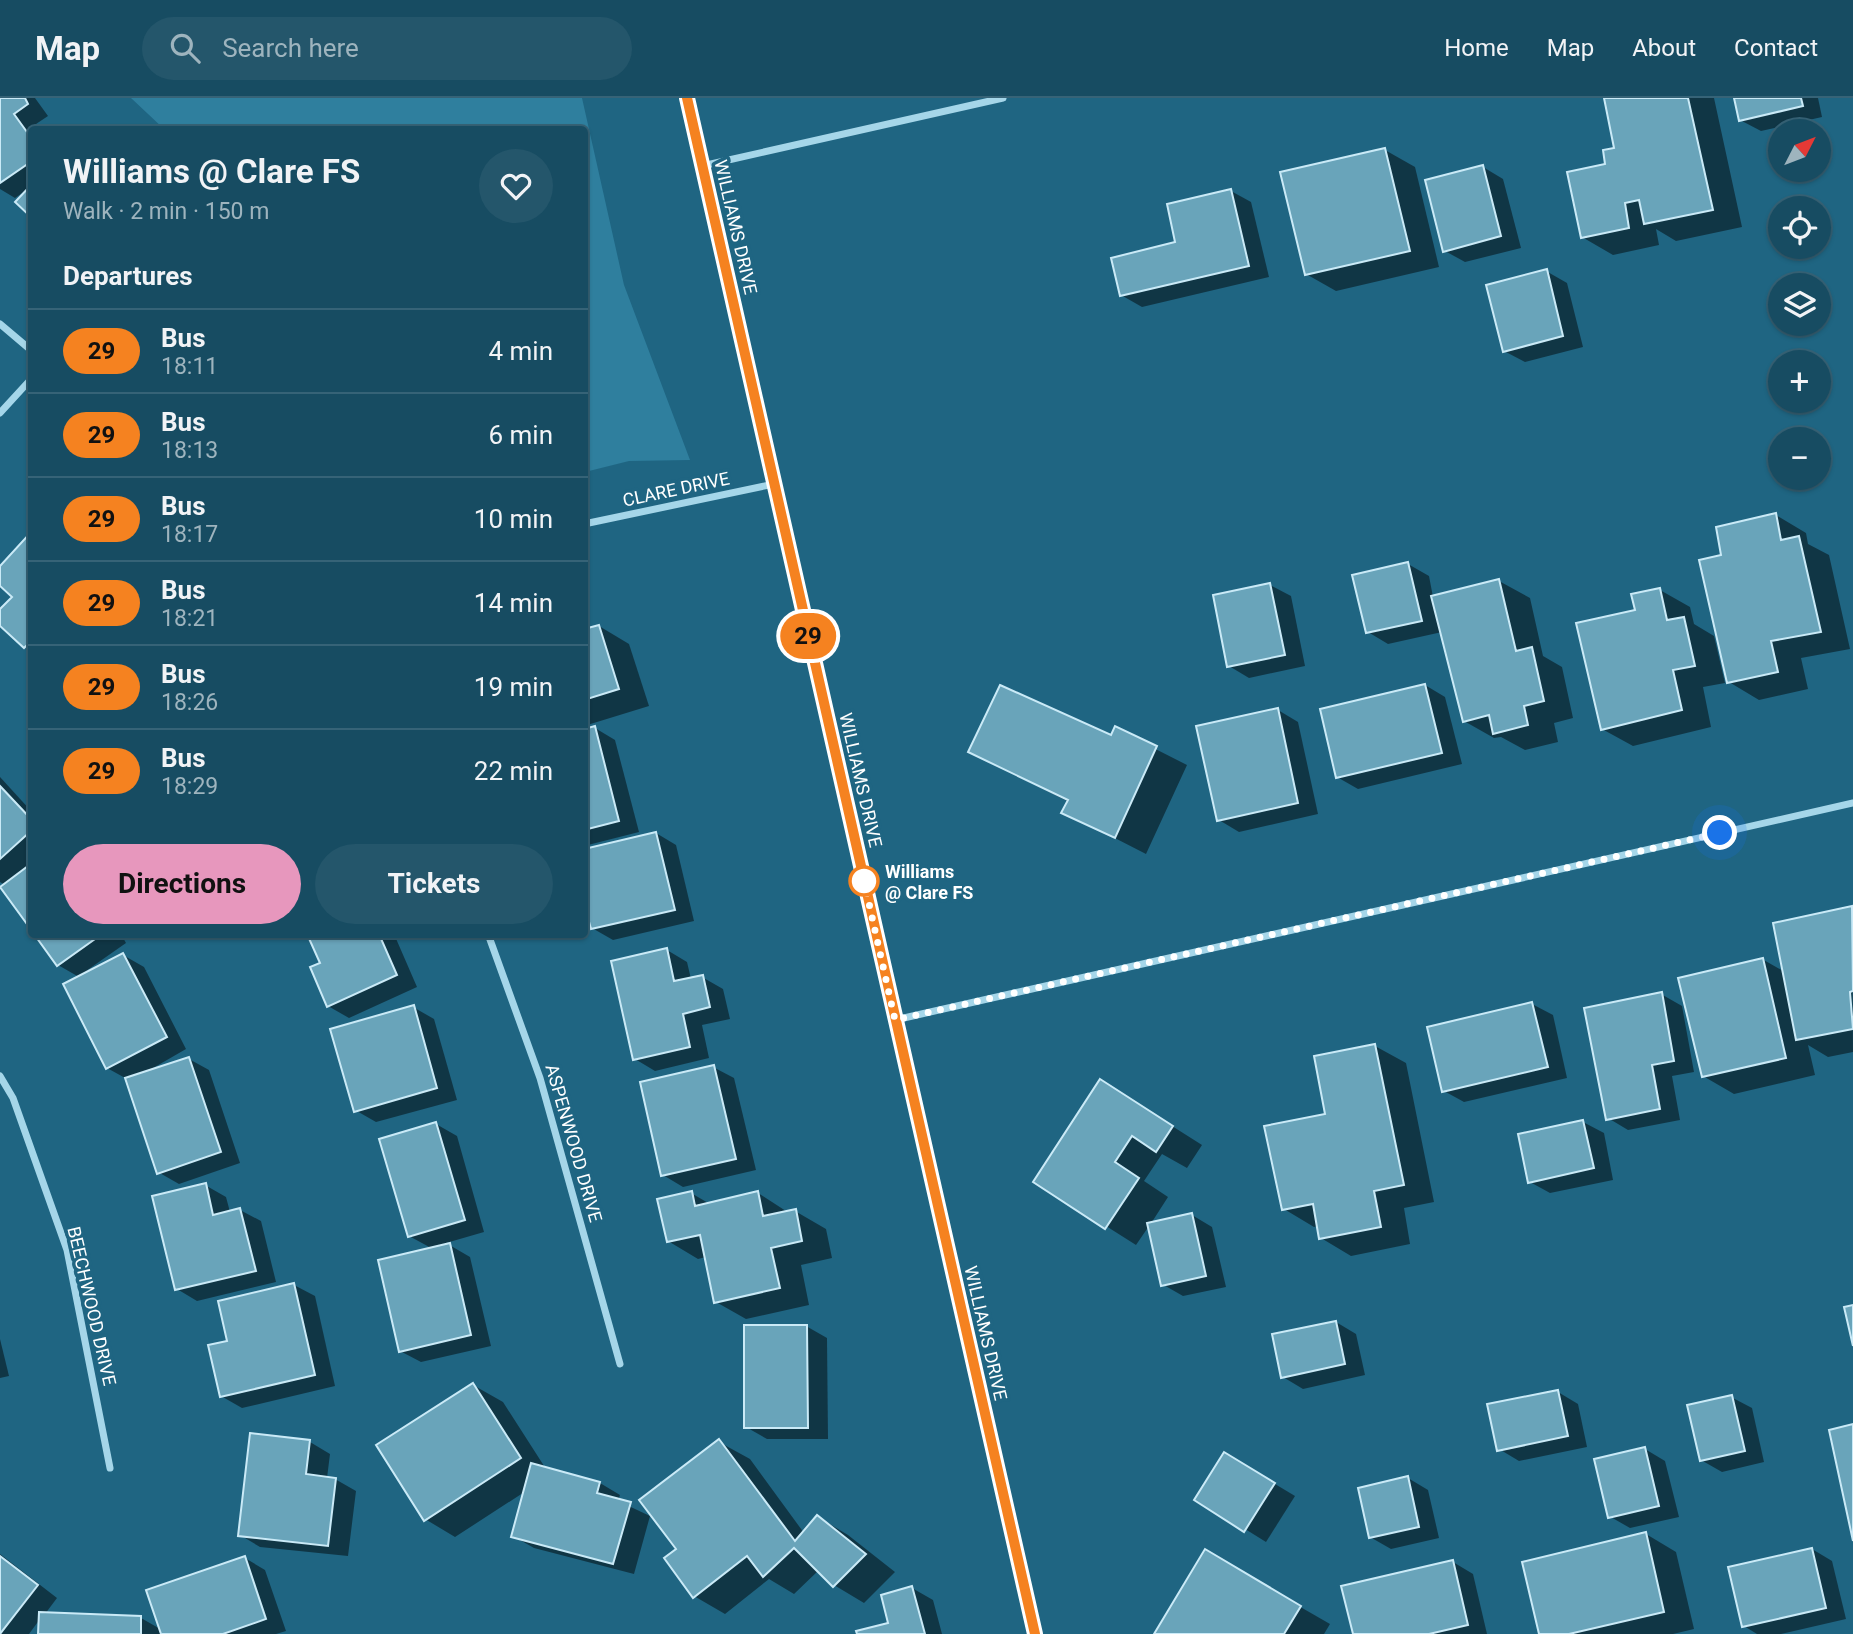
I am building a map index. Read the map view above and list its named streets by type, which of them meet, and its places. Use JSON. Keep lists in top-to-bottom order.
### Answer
{
  "streets": {
    "street": [
      "WILLIAMS DRIVE",
      "CLARE DRIVE",
      "ASPENWOOD DRIVE",
      "BEECHWOOD DRIVE"
    ]
  },
  "crossings": [
    ["WILLIAMS DRIVE", "CLARE DRIVE"]
  ],
  "places": ["Williams @ Clare FS"],
  "lines": ["bus line 29"],
  "north": "top right",
  "page": {
    "header": "Map",
    "search": "Search here",
    "nav": [
      "Home",
      "Map",
      "About",
      "Contact"
    ],
    "on_map": "29",
    "map_buttons": ["+", "−"],
    "heading": [
      ["Williams @ Clare FS", "Walk · 2 min · 150 m"],
      "Departures"
    ],
    "list": [
      {
        "mark": "29",
        "name": "Bus",
        "note": "18:11",
        "value": "4 min"
      },
      {
        "mark": "29",
        "name": "Bus",
        "note": "18:13",
        "value": "6 min"
      },
      {
        "mark": "29",
        "name": "Bus",
        "note": "18:17",
        "value": "10 min"
      },
      {
        "mark": "29",
        "name": "Bus",
        "note": "18:21",
        "value": "14 min"
      },
      {
        "mark": "29",
        "name": "Bus",
        "note": "18:26",
        "value": "19 min"
      },
      {
        "mark": "29",
        "name": "Bus",
        "note": "18:29",
        "value": "22 min"
      }
    ],
    "buttons": ["Directions", "Tickets"]
  }
}
